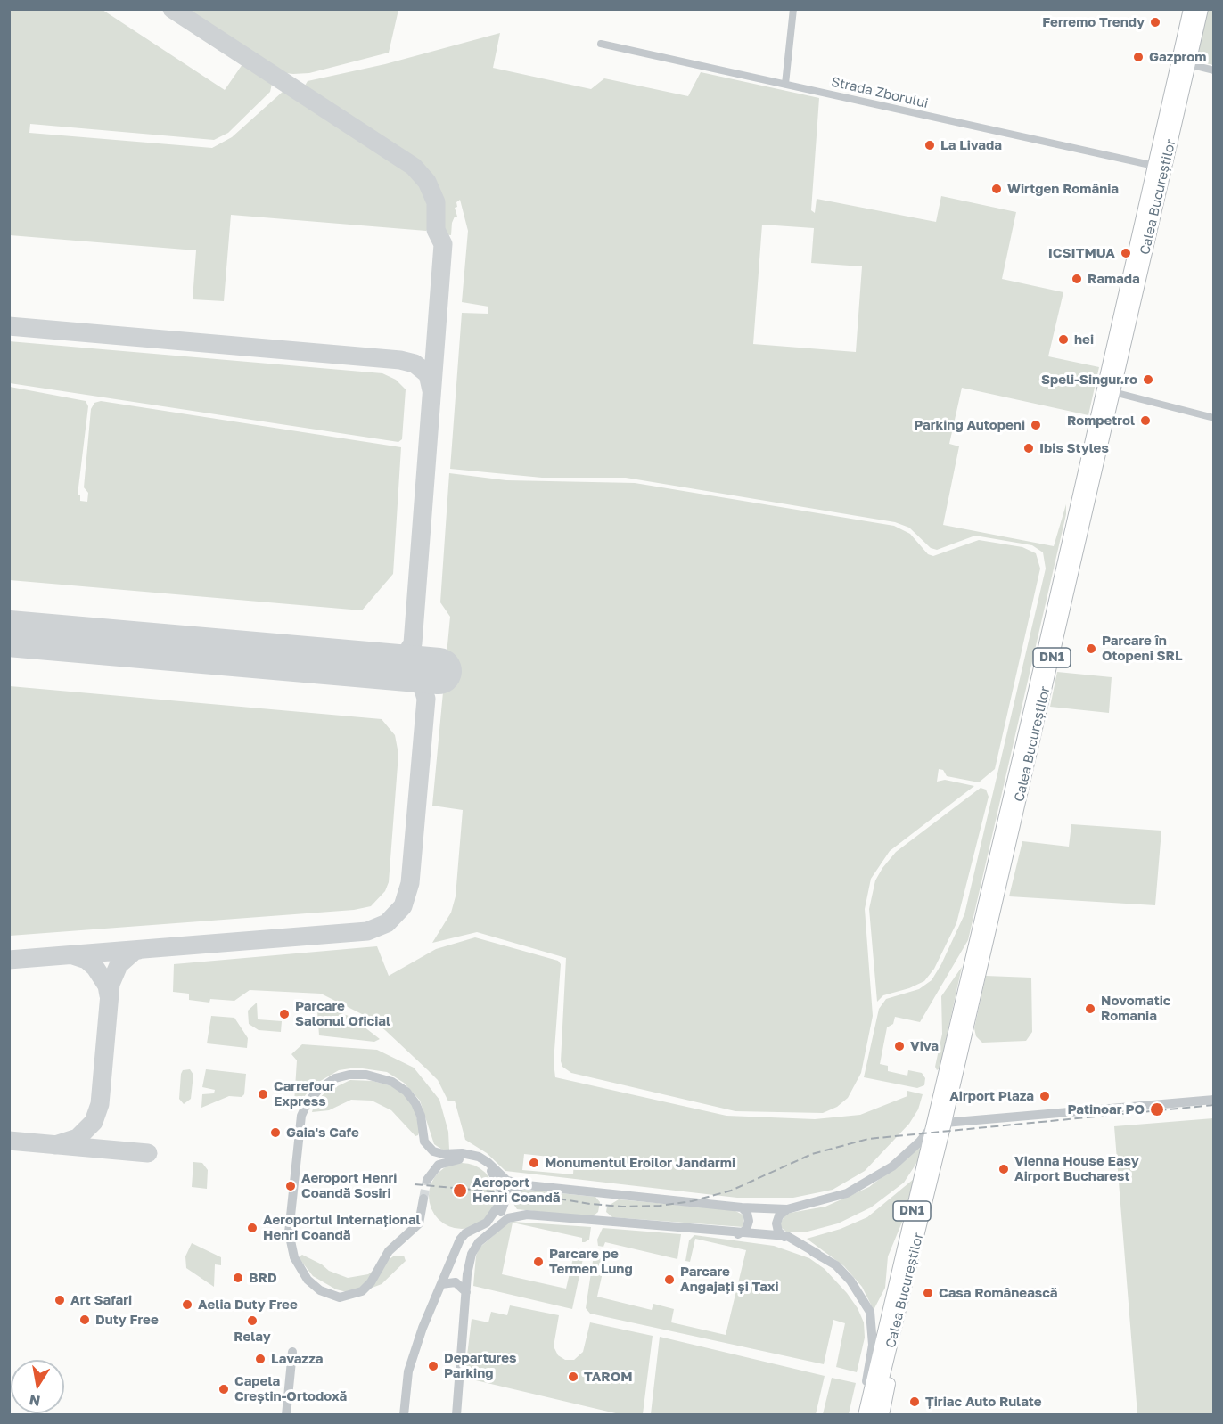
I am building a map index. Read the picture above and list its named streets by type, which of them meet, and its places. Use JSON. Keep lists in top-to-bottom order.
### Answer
{
  "streets": {
    "highway": ["Calea Bucureștilor", "DN1"],
    "street": ["Strada Zborului"]
  },
  "crossings": [
    ["Strada Zborului", "Calea Bucureștilor"],
    ["Calea Bucureștilor", "DN1"]
  ],
  "places": [
    "Ferremo Trendy",
    "Gazprom",
    "La Livada",
    "Wirtgen România",
    "ICSITMUA",
    "Ramada",
    "hei",
    "Speli-Singur.ro",
    "Rompetrol",
    "Parking Autopeni",
    "Ibis Styles",
    "Parcare în Otopeni SRL",
    "Novomatic Romania",
    "Parcare Salonul Oficial",
    "Viva",
    "Carrefour Express",
    "Airport Plaza",
    "Patinoar PO",
    "Gaia's Cafe",
    "Monumentul Eroilor Jandarmi",
    "Vienna House Easy Airport Bucharest",
    "Aeroport Henri Coandă Sosiri",
    "Aeroport Henri Coandă",
    "Aeroportul Internațional Henri Coandă",
    "Parcare pe Termen Lung",
    "BRD",
    "Parcare Angajați și Taxi",
    "Casa Românească",
    "Art Safari",
    "Aelia Duty Free",
    "Duty Free",
    "Relay",
    "Lavazza",
    "Departures Parking",
    "TAROM",
    "Capela Creștin-Ortodoxă",
    "Țiriac Auto Rulate"
  ],
  "north": "bottom"
}
